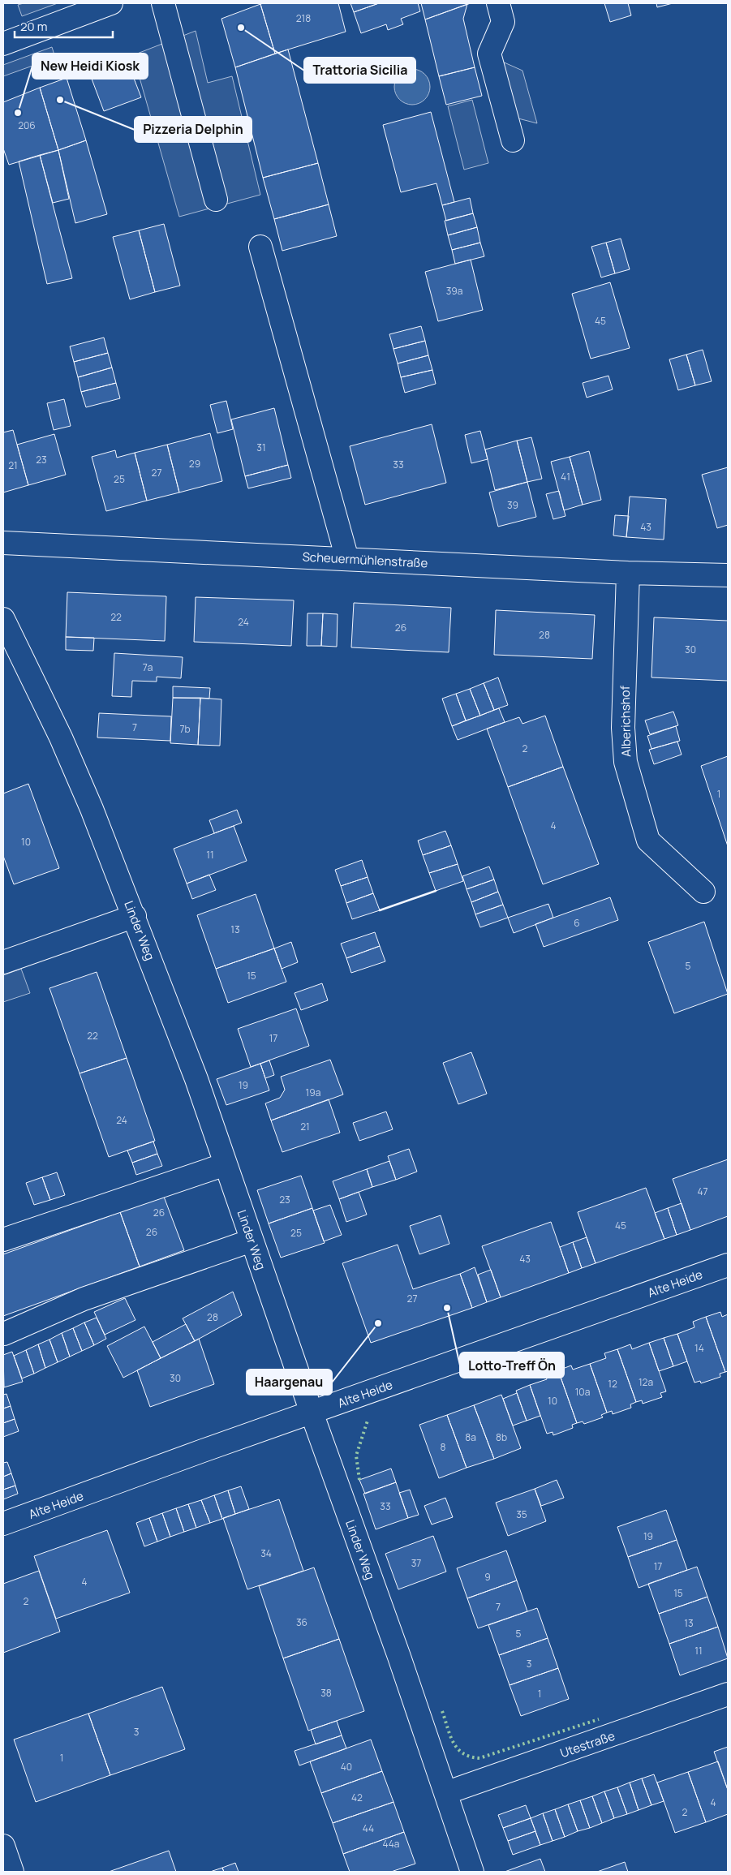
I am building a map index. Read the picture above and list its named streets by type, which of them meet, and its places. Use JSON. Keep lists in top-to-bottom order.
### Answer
{
  "streets": {
    "street": [
      "Scheuermühlenstraße",
      "Alberichshof",
      "Linder Weg",
      "Alte Heide",
      "Utestraße"
    ]
  },
  "crossings": [
    ["Scheuermühlenstraße", "Alberichshof"],
    ["Linder Weg", "Alte Heide"],
    ["Linder Weg", "Utestraße"]
  ],
  "places": [
    "Trattoria Sicilia",
    "Pizzeria Delphin",
    "New Heidi Kiosk",
    "Lotto-Treff Ön",
    "Haargenau"
  ],
  "house_numbers": [
    "218",
    "206",
    "39a",
    "45",
    "31",
    "23",
    "29",
    "33",
    "21",
    "27",
    "41",
    "25",
    "39",
    "43",
    "22",
    "24",
    "26",
    "28",
    "30",
    "7a",
    "7",
    "7b",
    "2",
    "1",
    "4",
    "10",
    "11",
    "6",
    "13",
    "5",
    "15",
    "22",
    "17",
    "19",
    "19a",
    "24",
    "21",
    "47",
    "23",
    "26",
    "45",
    "26",
    "25",
    "43",
    "27",
    "28",
    "14",
    "30",
    "12a",
    "12",
    "10a",
    "10",
    "8a",
    "8b",
    "8",
    "33",
    "35",
    "19",
    "34",
    "37",
    "17",
    "9",
    "4",
    "15",
    "2",
    "7",
    "36",
    "13",
    "5",
    "11",
    "3",
    "38",
    "1",
    "3",
    "1",
    "40",
    "42",
    "4",
    "2",
    "44",
    "44a"
  ],
  "scale_bar": "20 m"
}
